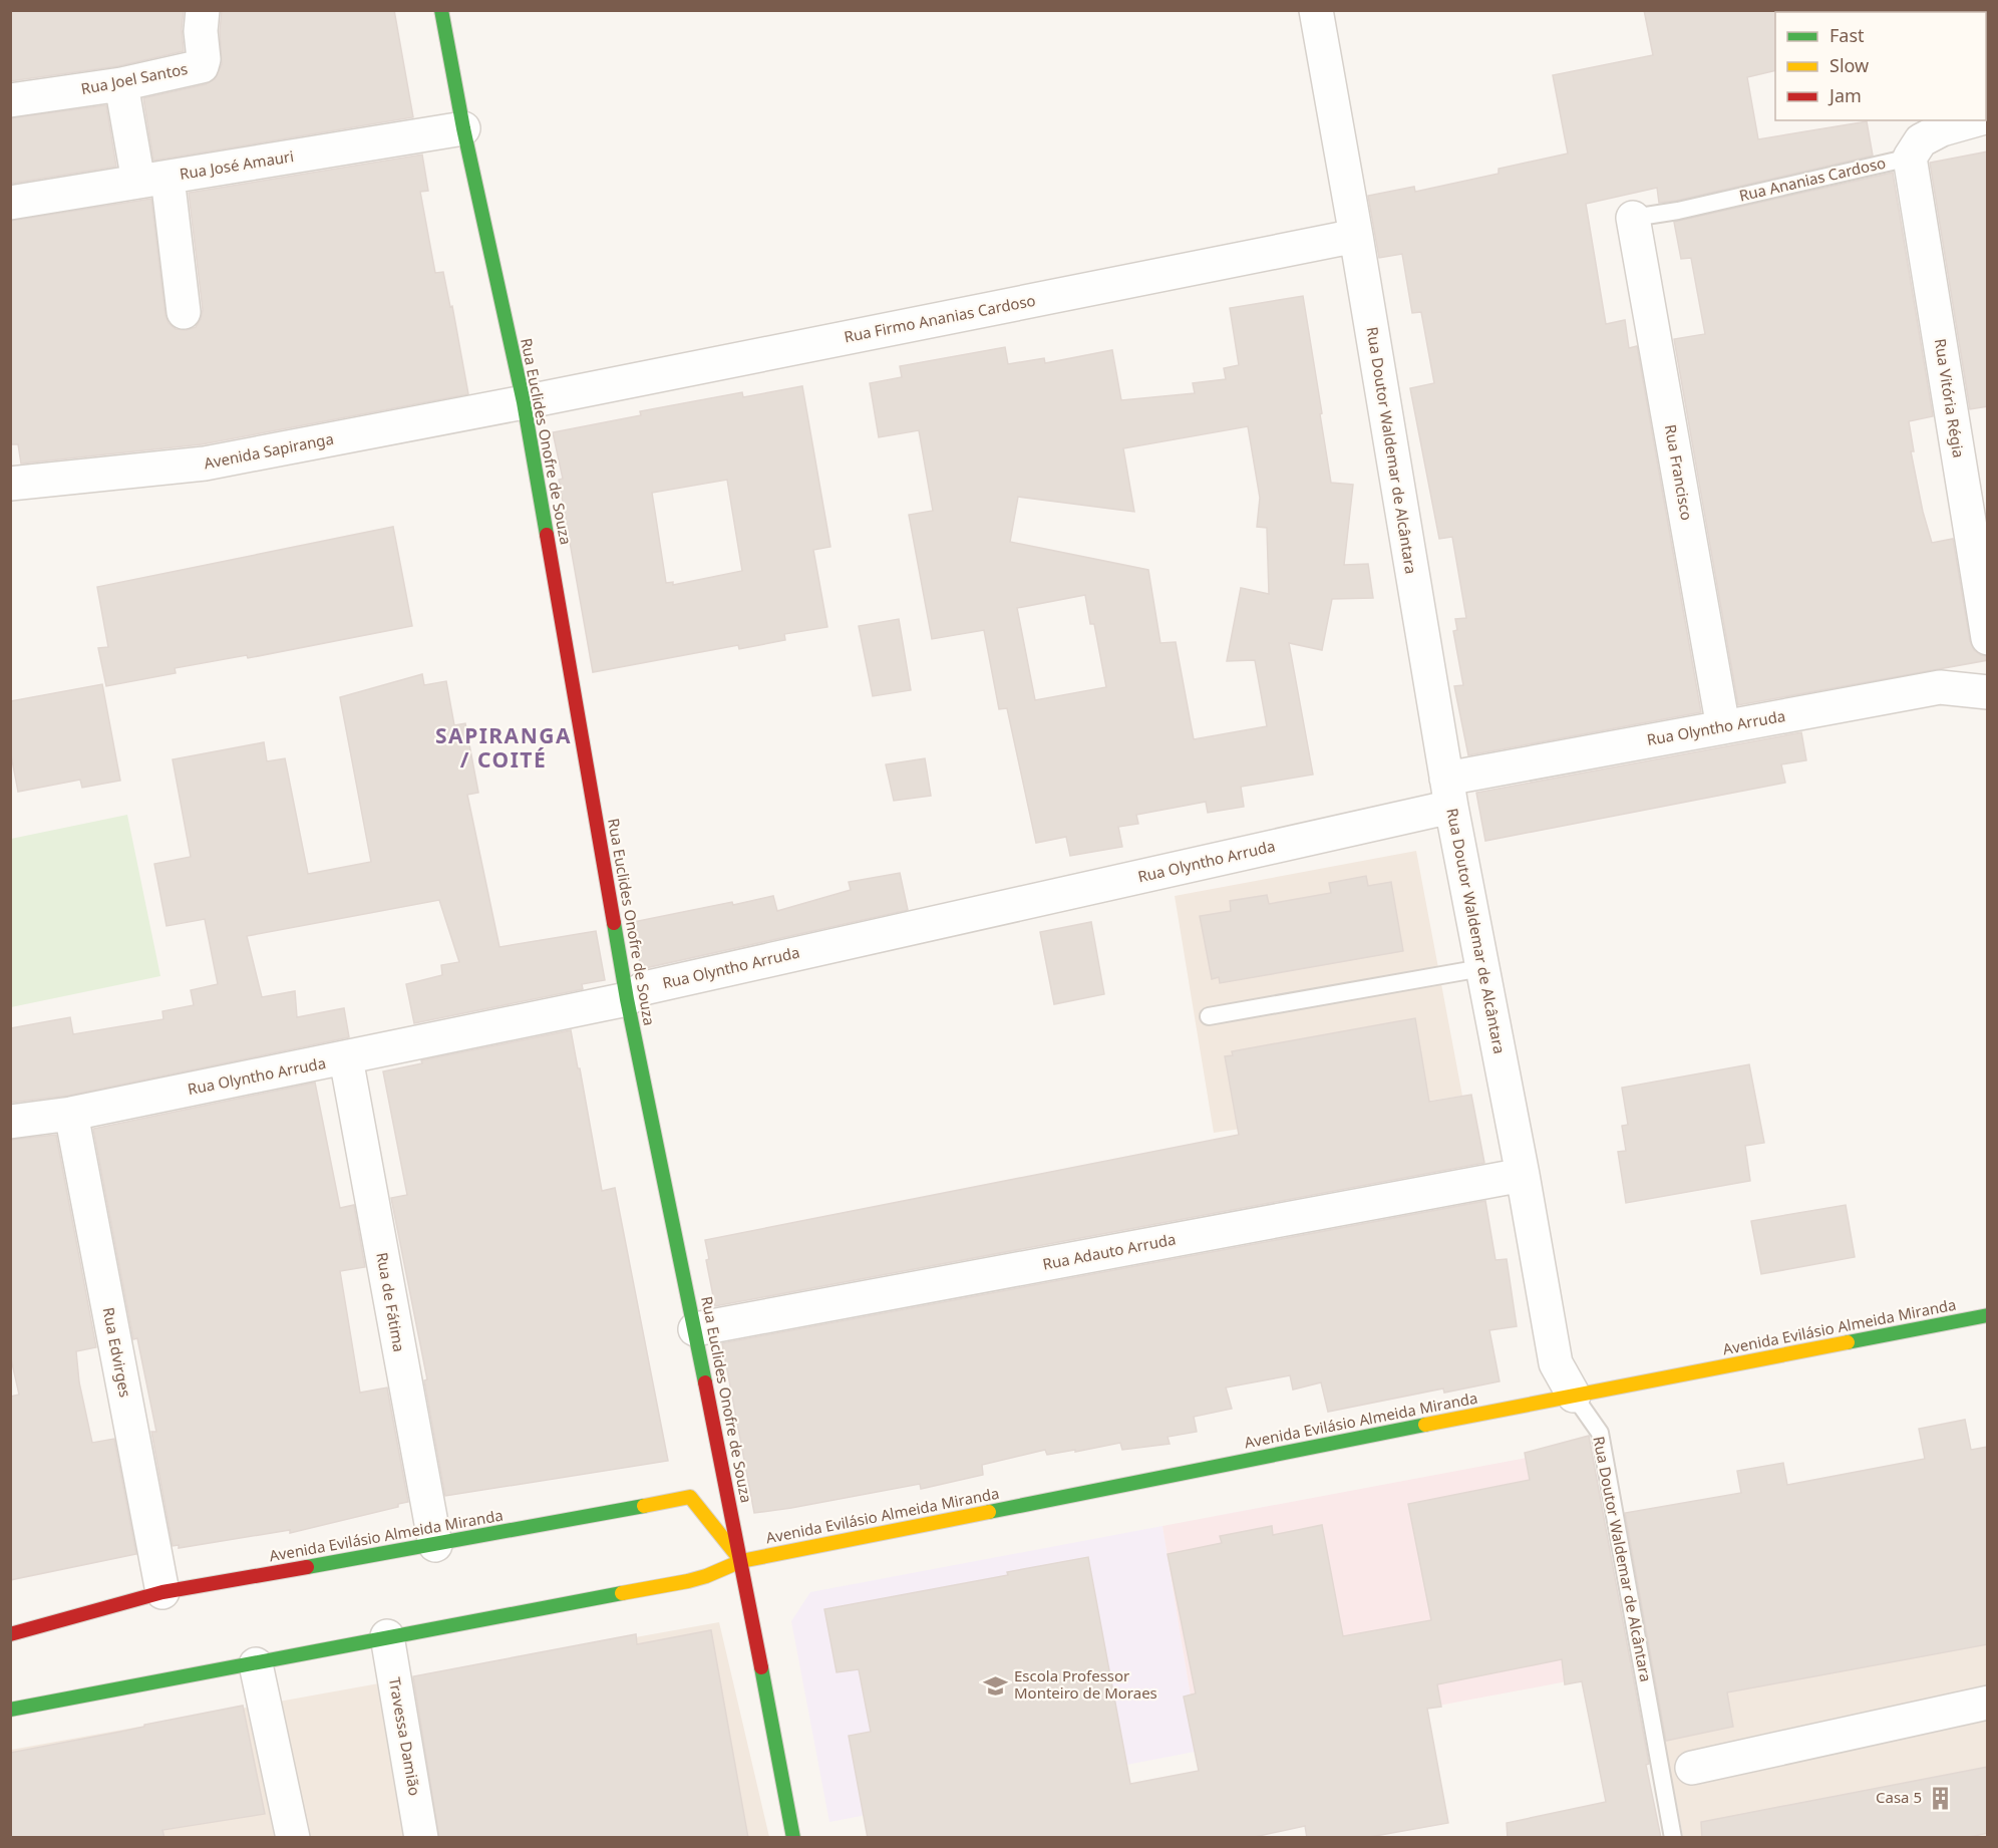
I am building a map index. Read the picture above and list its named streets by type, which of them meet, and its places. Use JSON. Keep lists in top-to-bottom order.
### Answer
{
  "streets": {
    "street": [
      "Rua Joel Santos",
      "Rua José Amauri",
      "Rua Firmo Ananias Cardoso",
      "Rua Vitória Régia",
      "Rua Euclides Onofre de Souza",
      "Rua Doutor Waldemar de Alcântara",
      "Avenida Sapiranga",
      "Rua Francisco",
      "Rua Olyntho Arruda",
      "Rua Adauto Arruda",
      "Rua de Fátima",
      "Avenida Evilásio Almeida Miranda",
      "Rua Edvirges",
      "Travessa Damião"
    ],
    "lane": ["Rua Ananias Cardoso"]
  },
  "crossings": [
    ["Rua José Amauri", "Rua Euclides Onofre de Souza"],
    ["Rua Ananias Cardoso", "Rua Vitória Régia"],
    ["Rua Ananias Cardoso", "Rua Francisco"],
    ["Rua Firmo Ananias Cardoso", "Rua Euclides Onofre de Souza"],
    ["Rua Firmo Ananias Cardoso", "Rua Doutor Waldemar de Alcântara"],
    ["Rua Firmo Ananias Cardoso", "Avenida Sapiranga"],
    ["Rua Euclides Onofre de Souza", "Avenida Sapiranga"],
    ["Rua Euclides Onofre de Souza", "Rua Olyntho Arruda"],
    ["Rua Euclides Onofre de Souza", "Rua Adauto Arruda"],
    ["Rua Euclides Onofre de Souza", "Avenida Evilásio Almeida Miranda"],
    ["Rua Doutor Waldemar de Alcântara", "Rua Olyntho Arruda"],
    ["Rua Doutor Waldemar de Alcântara", "Rua Adauto Arruda"],
    ["Rua Doutor Waldemar de Alcântara", "Avenida Evilásio Almeida Miranda"],
    ["Rua Francisco", "Rua Olyntho Arruda"],
    ["Rua Olyntho Arruda", "Rua de Fátima"],
    ["Rua Olyntho Arruda", "Rua Edvirges"],
    ["Rua de Fátima", "Avenida Evilásio Almeida Miranda"],
    ["Avenida Evilásio Almeida Miranda", "Rua Edvirges"],
    ["Avenida Evilásio Almeida Miranda", "Travessa Damião"]
  ],
  "districts": ["SAPIRANGA / COITÉ"],
  "places": {
    "school or university": ["Escola Professor Monteiro de Moraes"],
    "building": ["Casa 5"]
  },
  "legend": ["Fast", "Slow", "Jam"]
}
